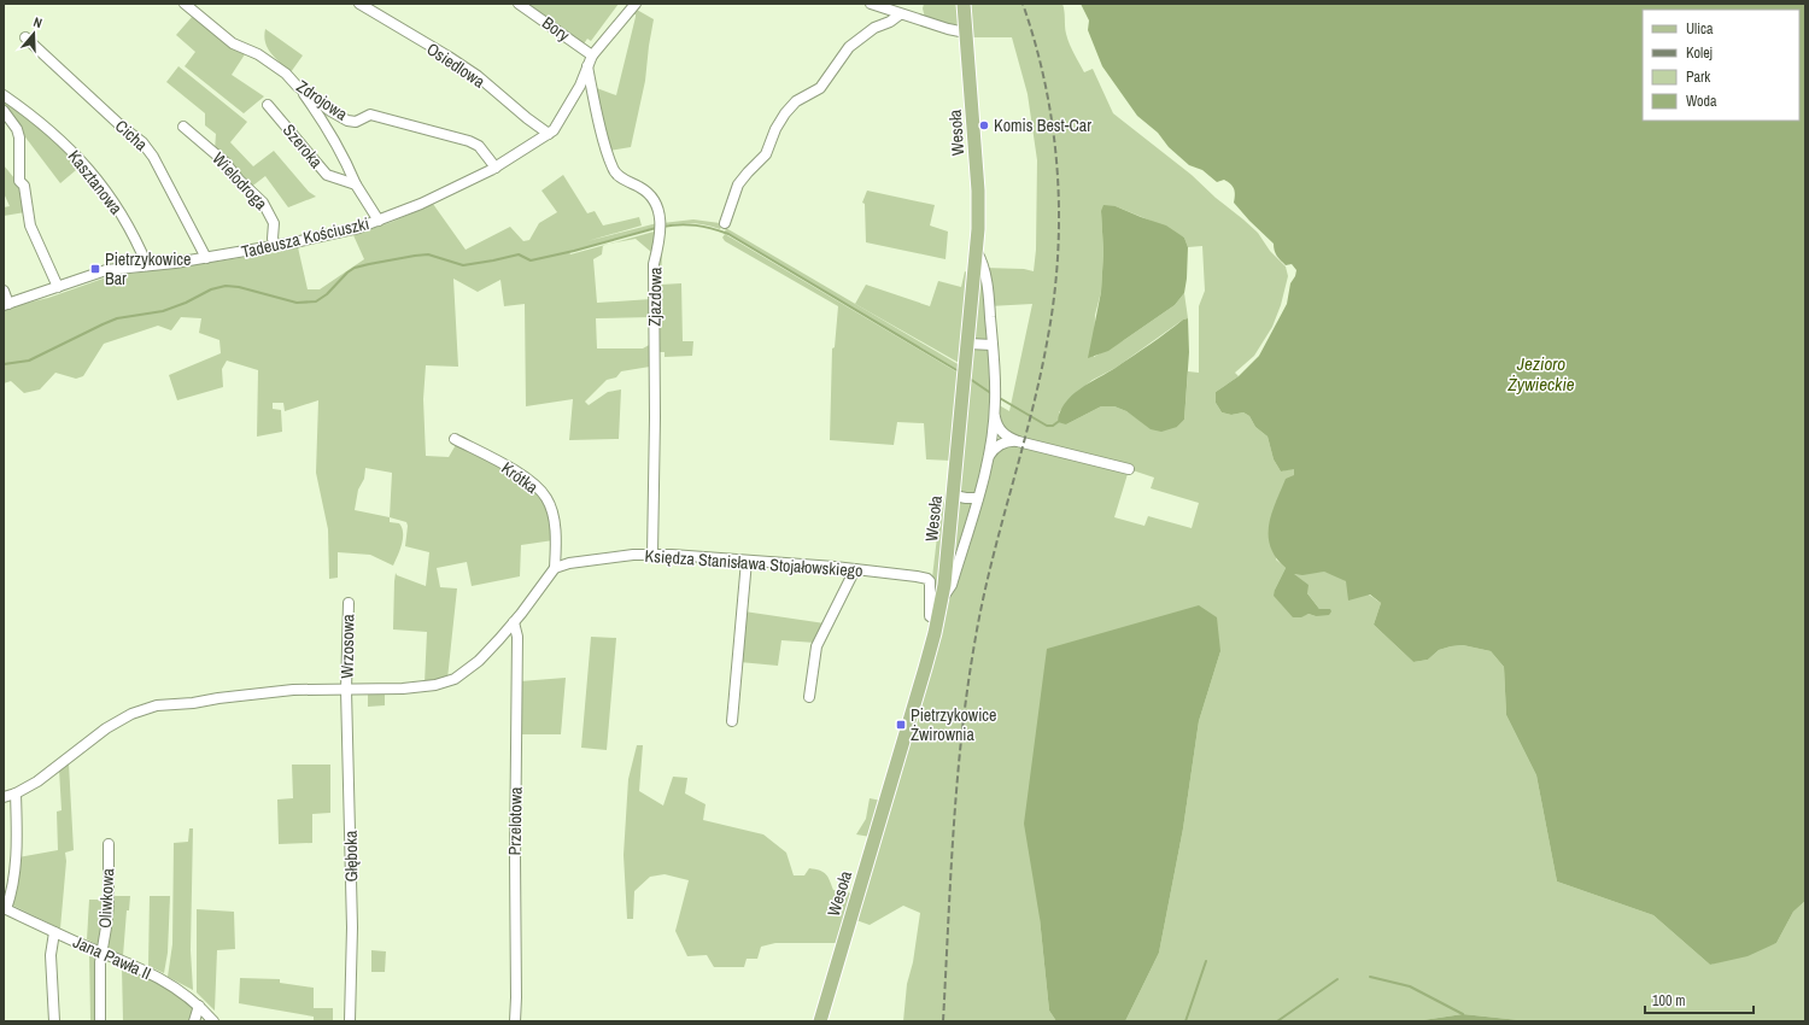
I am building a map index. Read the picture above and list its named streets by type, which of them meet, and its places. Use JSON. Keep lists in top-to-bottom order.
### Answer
{
  "streets": {
    "main road": ["Wesoła"],
    "street": [
      "Bory",
      "Osiedlowa",
      "Zdrojowa",
      "Cicha",
      "Szeroka",
      "Wielodroga",
      "Kasztanowa",
      "Tadeusza Kościuszki",
      "Zjazdowa",
      "Krótka",
      "Księdza Stanisława Stojałowskiego",
      "Wrzosowa",
      "Przelotowa",
      "Głęboka",
      "Oliwkowa",
      "Jana Pawła II"
    ]
  },
  "crossings": [
    ["Bory", "Tadeusza Kościuszki"],
    ["Osiedlowa", "Tadeusza Kościuszki"],
    ["Zdrojowa", "Tadeusza Kościuszki"],
    ["Wesoła", "Księdza Stanisława Stojałowskiego"],
    ["Cicha", "Tadeusza Kościuszki"],
    ["Wielodroga", "Tadeusza Kościuszki"],
    ["Kasztanowa", "Tadeusza Kościuszki"],
    ["Tadeusza Kościuszki", "Zjazdowa"],
    ["Zjazdowa", "Księdza Stanisława Stojałowskiego"],
    ["Krótka", "Księdza Stanisława Stojałowskiego"],
    ["Wrzosowa", "Głęboka"],
    ["Oliwkowa", "Jana Pawła II"]
  ],
  "water": ["Jezioro Żywieckie"],
  "places": {
    "other": ["Komis Best-Car"],
    "transit": ["Pietrzykowice Bar", "Pietrzykowice Żwirownia"]
  },
  "legend": [
    "Ulica",
    "Kolej",
    "Park",
    "Woda"
  ],
  "scale_bar": "100 m",
  "north": "top"
}
